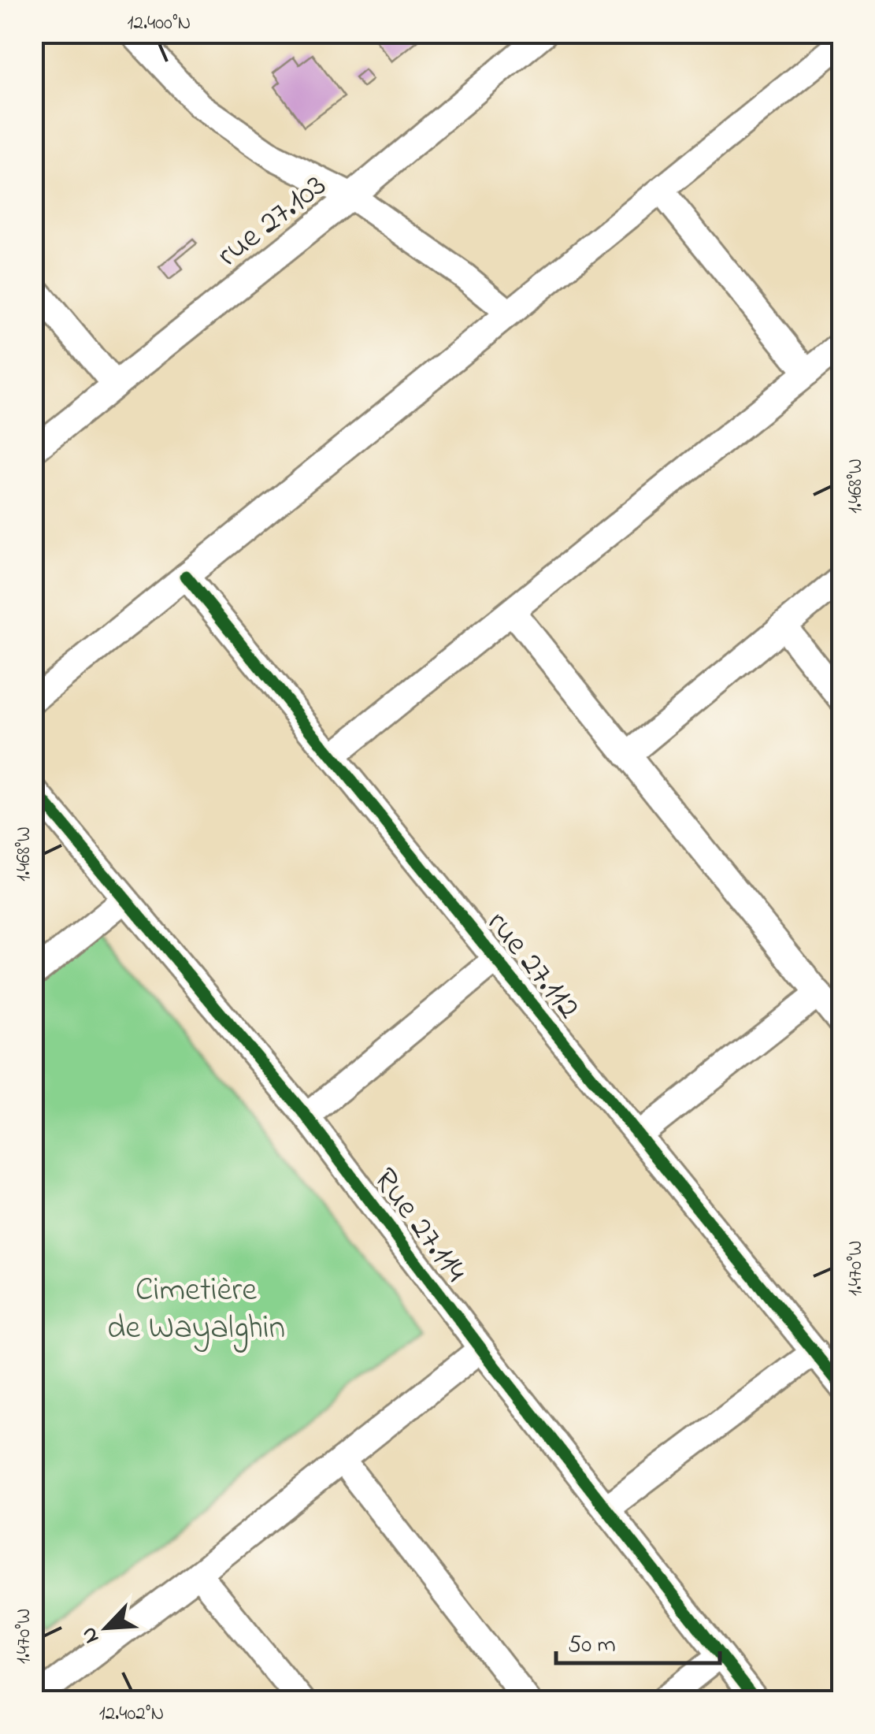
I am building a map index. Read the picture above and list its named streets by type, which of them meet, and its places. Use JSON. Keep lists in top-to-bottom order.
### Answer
{
  "streets": {
    "street": ["rue 27.103", "rue 27.112", "Rue 27.114"]
  },
  "parks": ["Cimetière de Wayalghin"],
  "scale_bar": "50 m",
  "north": "bottom left",
  "coordinates": [
    "12.400°N",
    "1.468°W",
    "1.470°W",
    "12.402°N"
  ]
}
